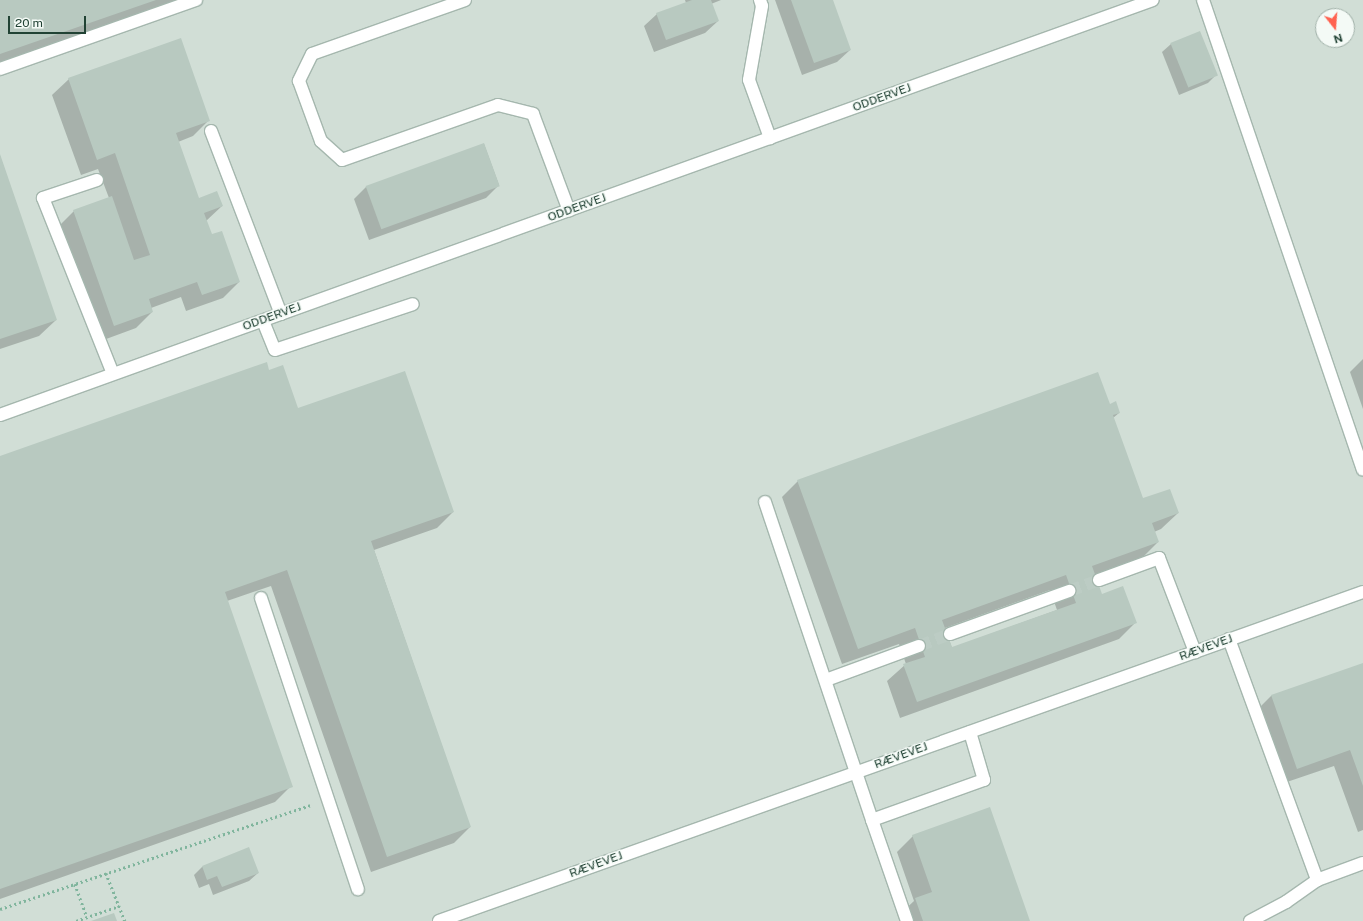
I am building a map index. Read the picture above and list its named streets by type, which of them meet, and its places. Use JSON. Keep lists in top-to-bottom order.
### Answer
{
  "streets": {
    "street": ["ODDERVEJ", "RÆVEVEJ"]
  },
  "scale_bar": "20 m",
  "north": "bottom"
}
